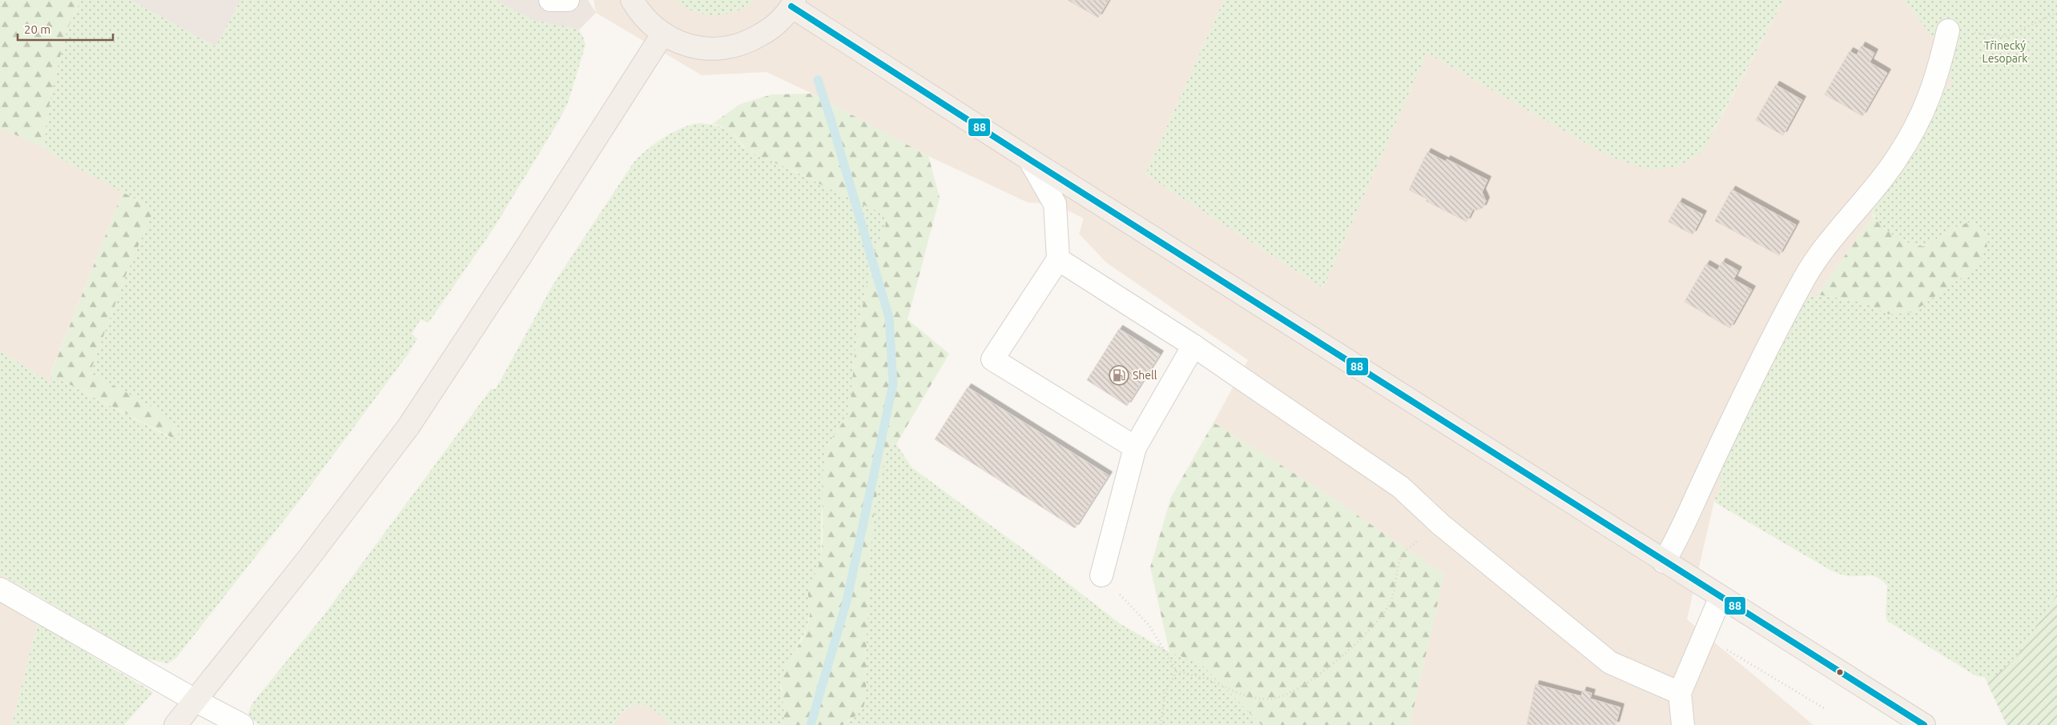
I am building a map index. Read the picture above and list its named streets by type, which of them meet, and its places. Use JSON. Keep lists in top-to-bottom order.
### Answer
{
  "parks": ["Třinecký Lesopark"],
  "places": {
    "fuel station": ["Shell"]
  },
  "lines": ["transit line 88"],
  "scale_bar": "20 m"
}
